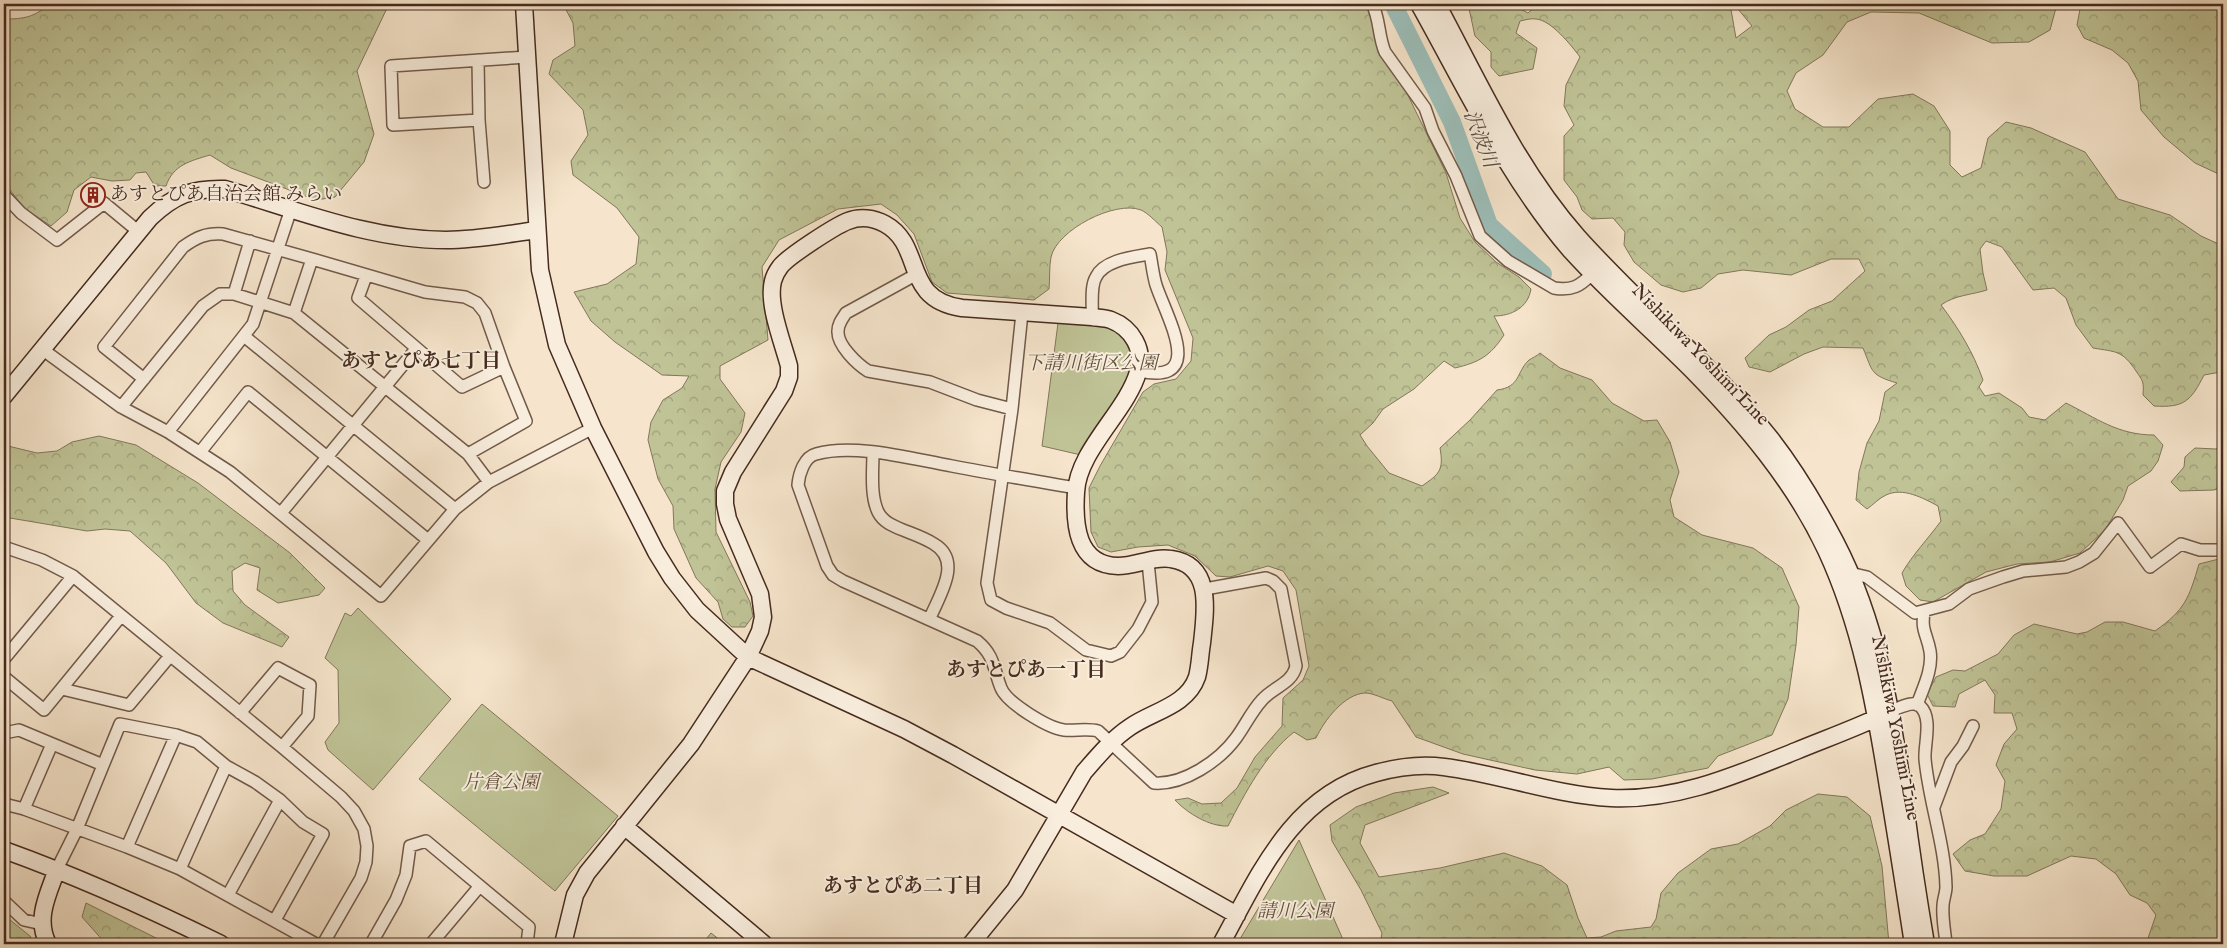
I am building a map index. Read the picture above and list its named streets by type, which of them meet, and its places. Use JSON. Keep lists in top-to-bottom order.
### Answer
{
  "streets": {
    "street": ["Nishikiwa Yoshimi Line"]
  },
  "districts": ["あすとぴあ七丁目", "あすとぴあ一丁目", "あすとぴあ二丁目"],
  "water": ["沢波川"],
  "parks": ["下請川街区公園", "片倉公園", "請川公園"],
  "places": {
    "building": ["あすとぴあ自治会館 みらい"]
  }
}
